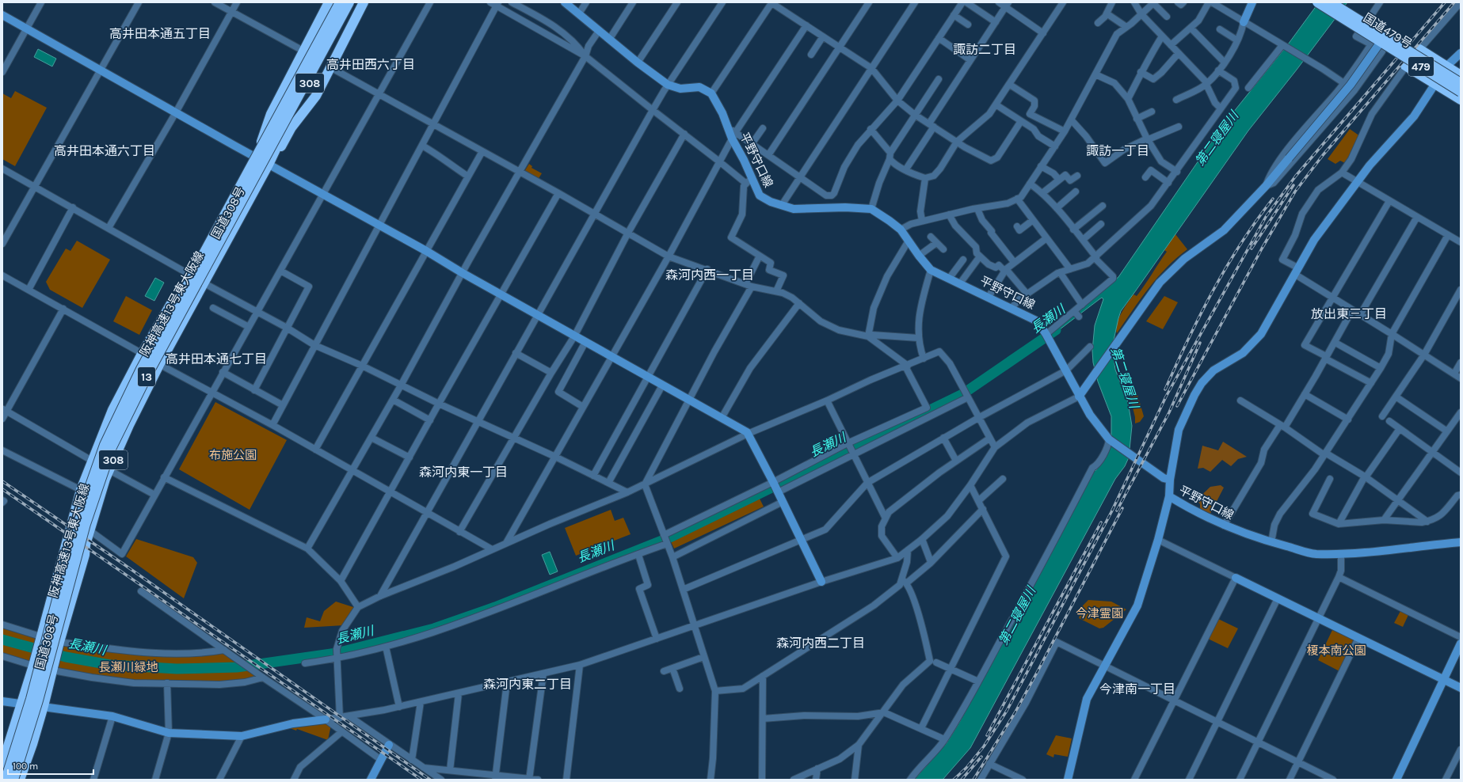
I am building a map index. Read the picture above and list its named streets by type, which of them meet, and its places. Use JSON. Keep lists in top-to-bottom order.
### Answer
{
  "streets": {
    "highway": [
      "国道479号",
      "479",
      "308",
      "国道308号",
      "阪神高速13号東大阪線",
      "13"
    ],
    "street": ["平野守口線"]
  },
  "districts": [
    "高井田本通五丁目",
    "諏訪二丁目",
    "高井田西六丁目",
    "高井田本通六丁目",
    "諏訪一丁目",
    "森河内西一丁目",
    "放出東三丁目",
    "高井田本通七丁目",
    "森河内東一丁目",
    "森河内西二丁目",
    "森河内東二丁目",
    "今津南一丁目"
  ],
  "water": ["第二寝屋川", "長瀬川"],
  "parks": [
    "布施公園",
    "今津霊園",
    "榎本南公園",
    "長瀬川緑地"
  ],
  "scale_bar": "100 m"
}
